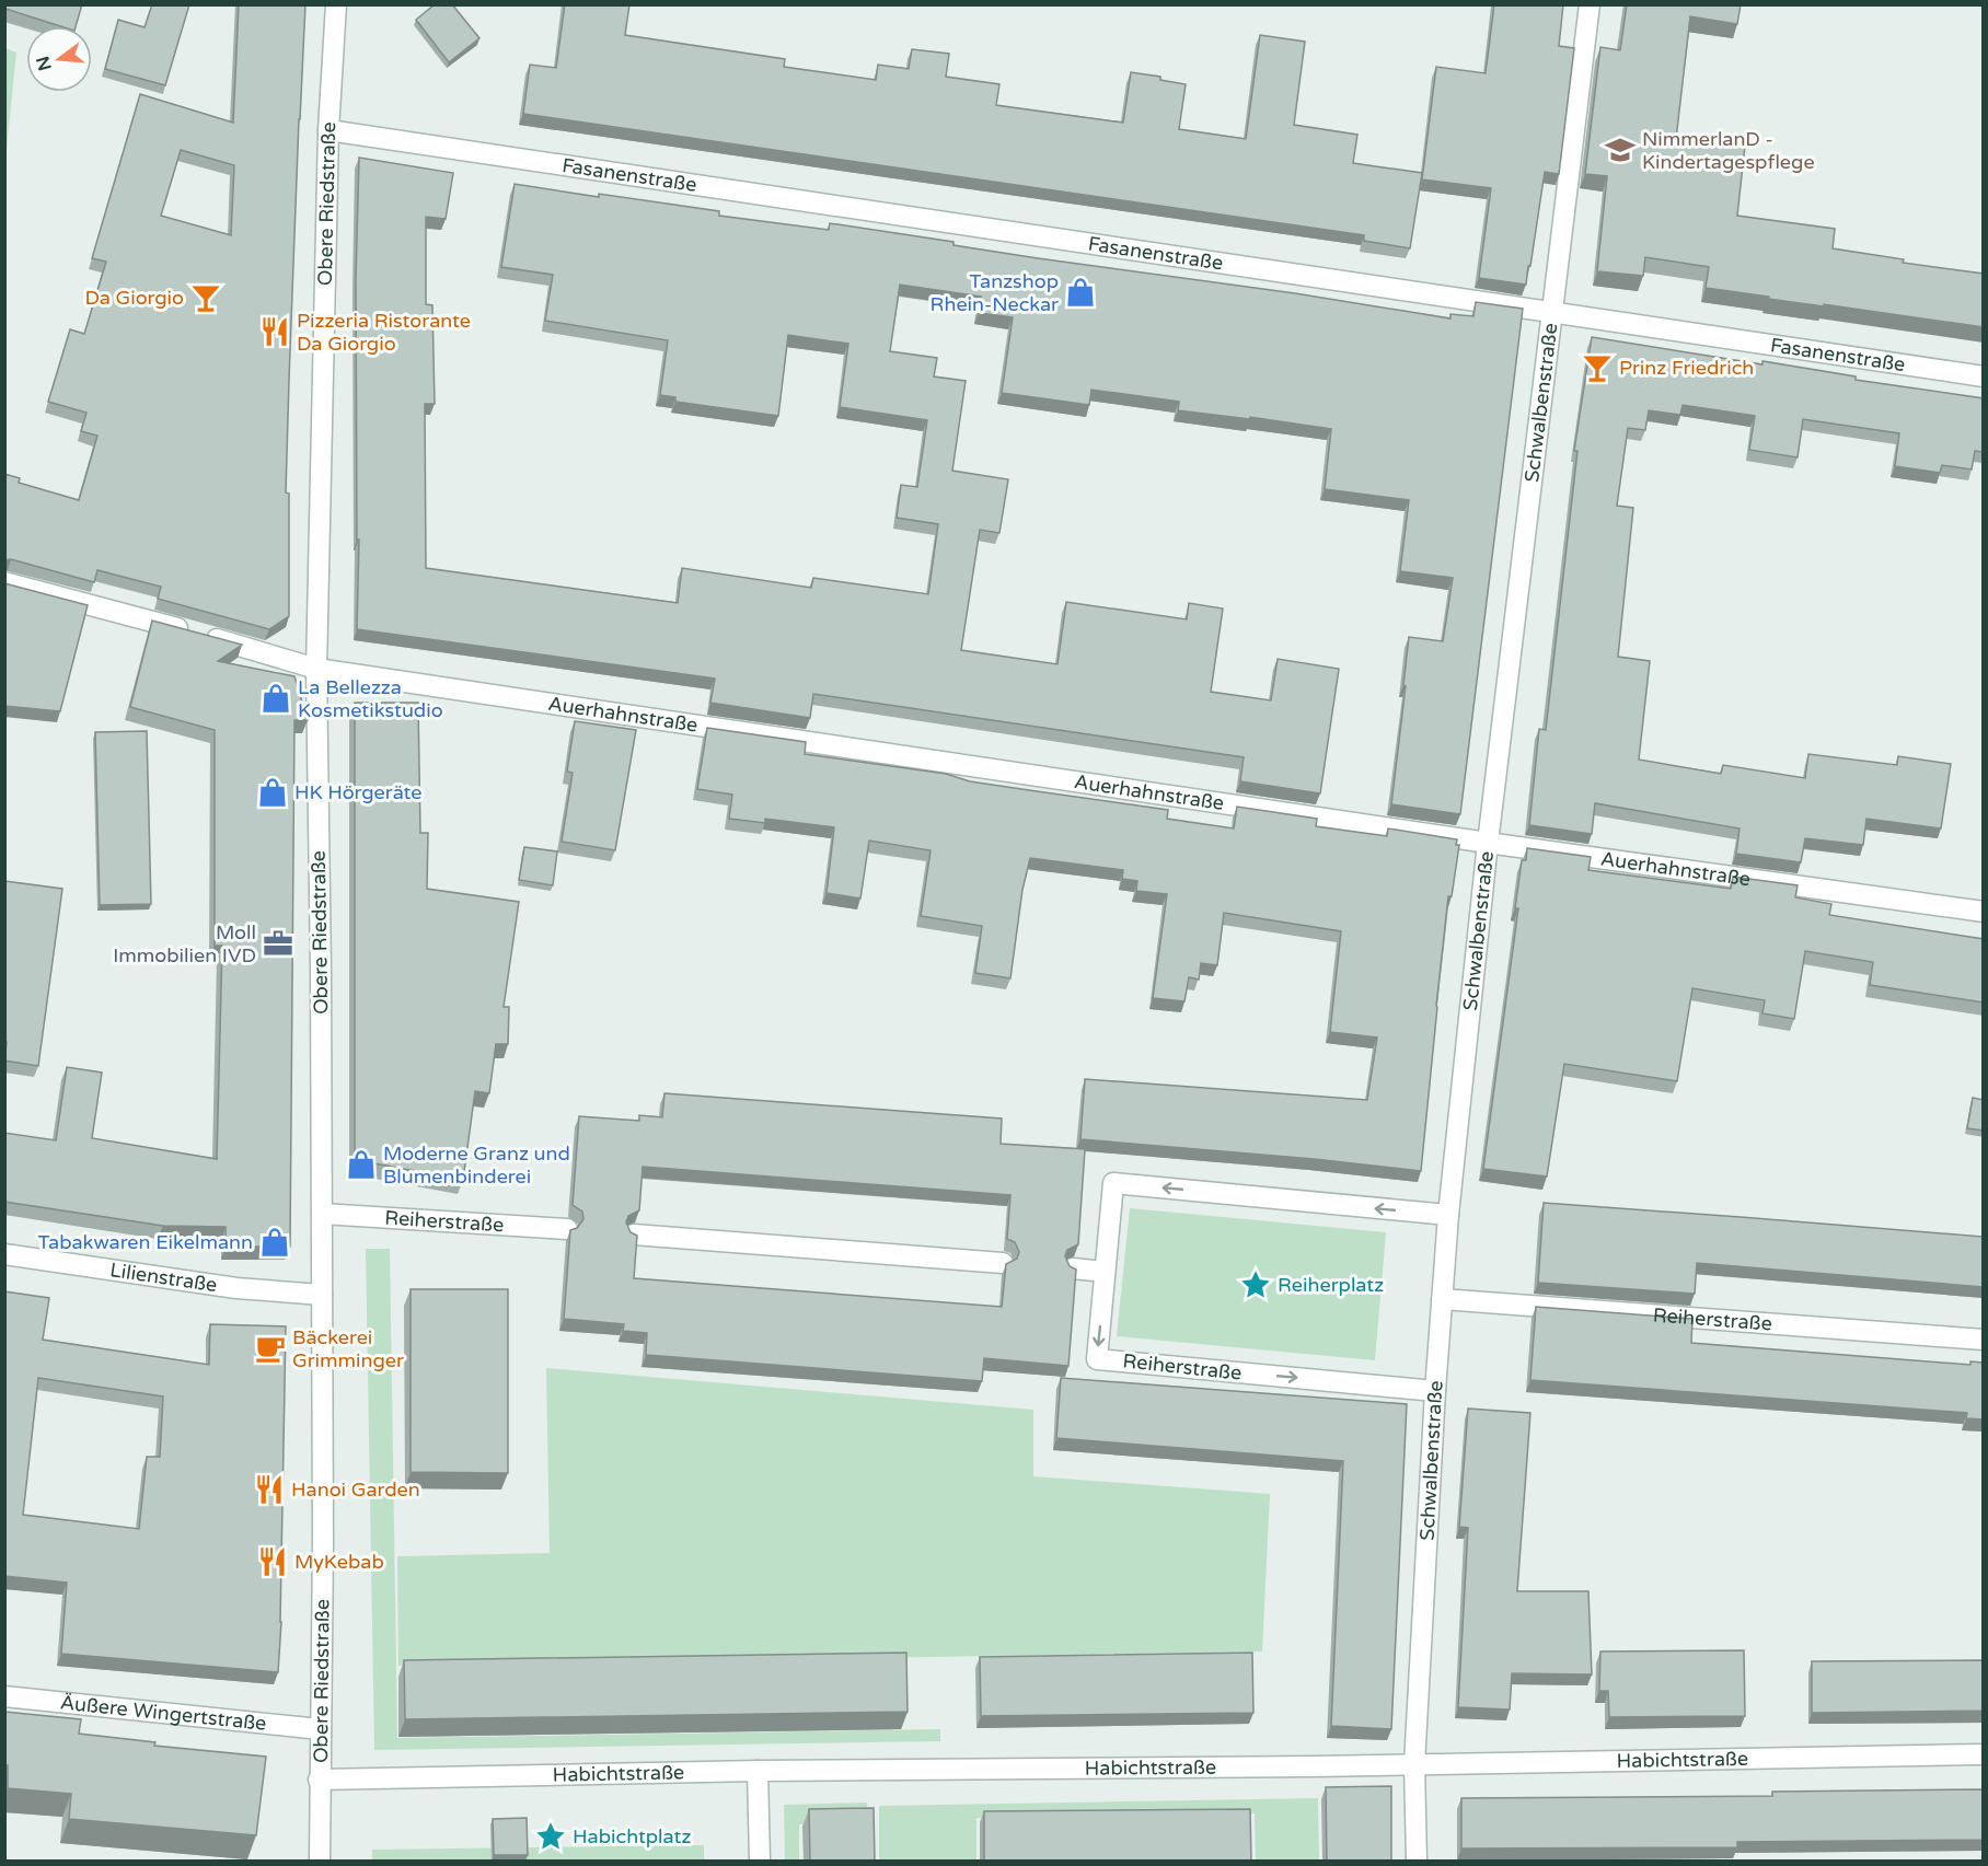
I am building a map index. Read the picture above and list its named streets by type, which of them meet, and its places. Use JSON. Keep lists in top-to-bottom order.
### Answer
{
  "streets": {
    "street": [
      "Fasanenstraße",
      "Obere Riedstraße",
      "Schwalbenstraße",
      "Auerhahnstraße",
      "Reiherstraße",
      "Lilienstraße",
      "Äußere Wingertstraße",
      "Habichtstraße"
    ]
  },
  "crossings": [
    ["Fasanenstraße", "Obere Riedstraße"],
    ["Fasanenstraße", "Schwalbenstraße"],
    ["Obere Riedstraße", "Auerhahnstraße"],
    ["Obere Riedstraße", "Reiherstraße"],
    ["Obere Riedstraße", "Lilienstraße"],
    ["Obere Riedstraße", "Äußere Wingertstraße"],
    ["Obere Riedstraße", "Habichtstraße"],
    ["Schwalbenstraße", "Auerhahnstraße"],
    ["Schwalbenstraße", "Reiherstraße"],
    ["Schwalbenstraße", "Habichtstraße"]
  ],
  "places": {
    "school or university": ["NimmerlanD - Kindertagespflege"],
    "shop": [
      "Tanzshop Rhein-Neckar",
      "La Bellezza Kosmetikstudio",
      "HK Hörgeräte",
      "Moderne Granz und Blumenbinderei",
      "Tabakwaren Eikelmann"
    ],
    "bar": ["Da Giorgio", "Prinz Friedrich"],
    "restaurant": ["Pizzeria Ristorante Da Giorgio", "Hanoi Garden", "MyKebab"],
    "office": ["Moll Immobilien IVD"],
    "place": ["Reiherplatz", "Habichtplatz"],
    "cafe": ["Bäckerei Grimminger"]
  },
  "north": "left"
}
